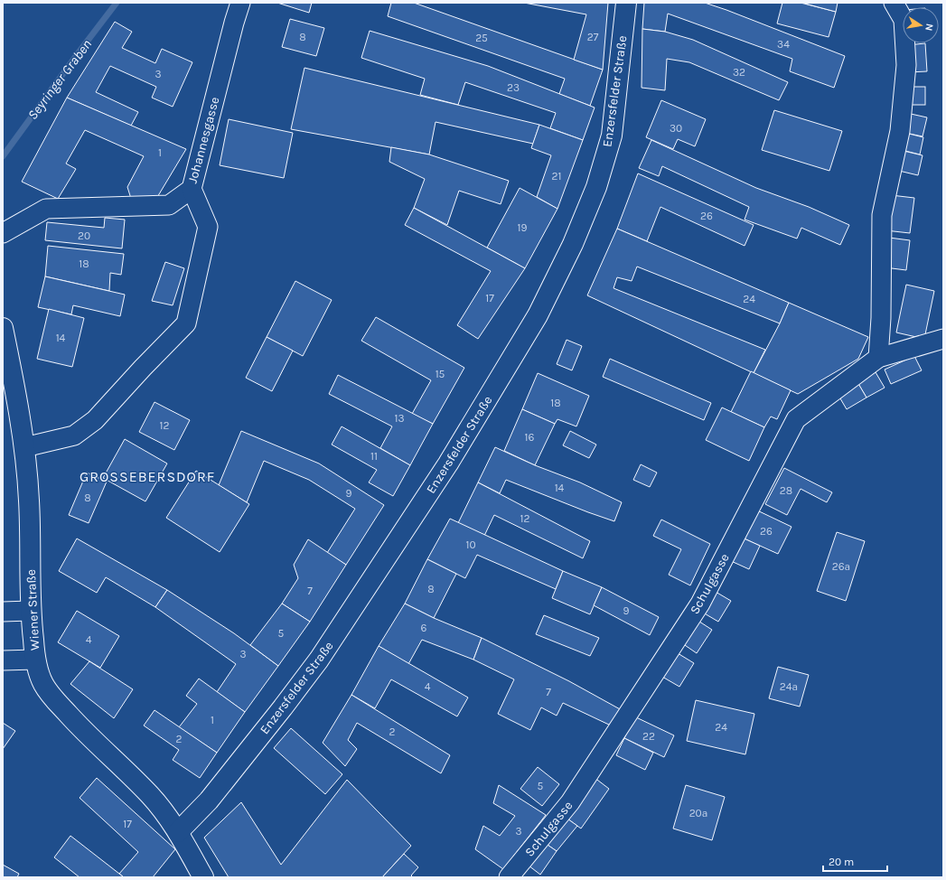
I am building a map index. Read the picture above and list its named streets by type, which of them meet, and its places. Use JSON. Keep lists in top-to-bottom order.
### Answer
{
  "streets": {
    "street": [
      "Enzersfelder Straße",
      "Johannesgasse",
      "Schulgasse",
      "Wiener Straße"
    ]
  },
  "crossings": [
    ["Enzersfelder Straße", "Wiener Straße"]
  ],
  "districts": ["GROSSEBERSDORF"],
  "water": ["Seyringer Graben"],
  "house_numbers": [
    "8",
    "27",
    "25",
    "34",
    "32",
    "3",
    "23",
    "30",
    "1",
    "21",
    "26",
    "19",
    "20",
    "18",
    "17",
    "24",
    "14",
    "15",
    "18",
    "13",
    "12",
    "16",
    "11",
    "14",
    "28",
    "9",
    "8",
    "12",
    "26",
    "10",
    "26a",
    "8",
    "7",
    "9",
    "6",
    "5",
    "4",
    "3",
    "4",
    "24a",
    "7",
    "1",
    "24",
    "2",
    "22",
    "2",
    "5",
    "20a",
    "17",
    "3"
  ],
  "scale_bar": "20 m",
  "north": "right"
}
